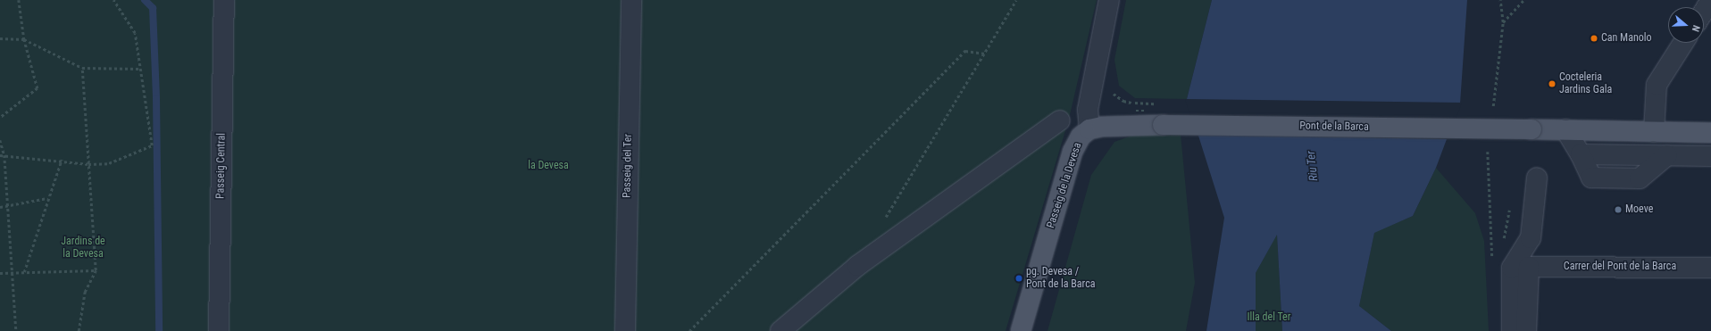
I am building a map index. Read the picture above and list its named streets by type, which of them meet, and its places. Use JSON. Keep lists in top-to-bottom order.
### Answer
{
  "streets": {
    "main road": ["Pont de la Barca", "Passeig de la Devesa"],
    "street": ["Passeig Central", "Passeig del Ter", "Carrer del Pont de la Barca"]
  },
  "crossings": [
    ["Pont de la Barca", "Passeig de la Devesa"]
  ],
  "water": ["Riu Ter"],
  "parks": ["la Devesa", "Jardins de la Devesa", "Illa del Ter"],
  "places": [
    "Can Manolo",
    "Cocteleria Jardins Gala",
    "Moeve",
    "pg. Devesa / Pont de la Barca"
  ],
  "north": "right"
}
